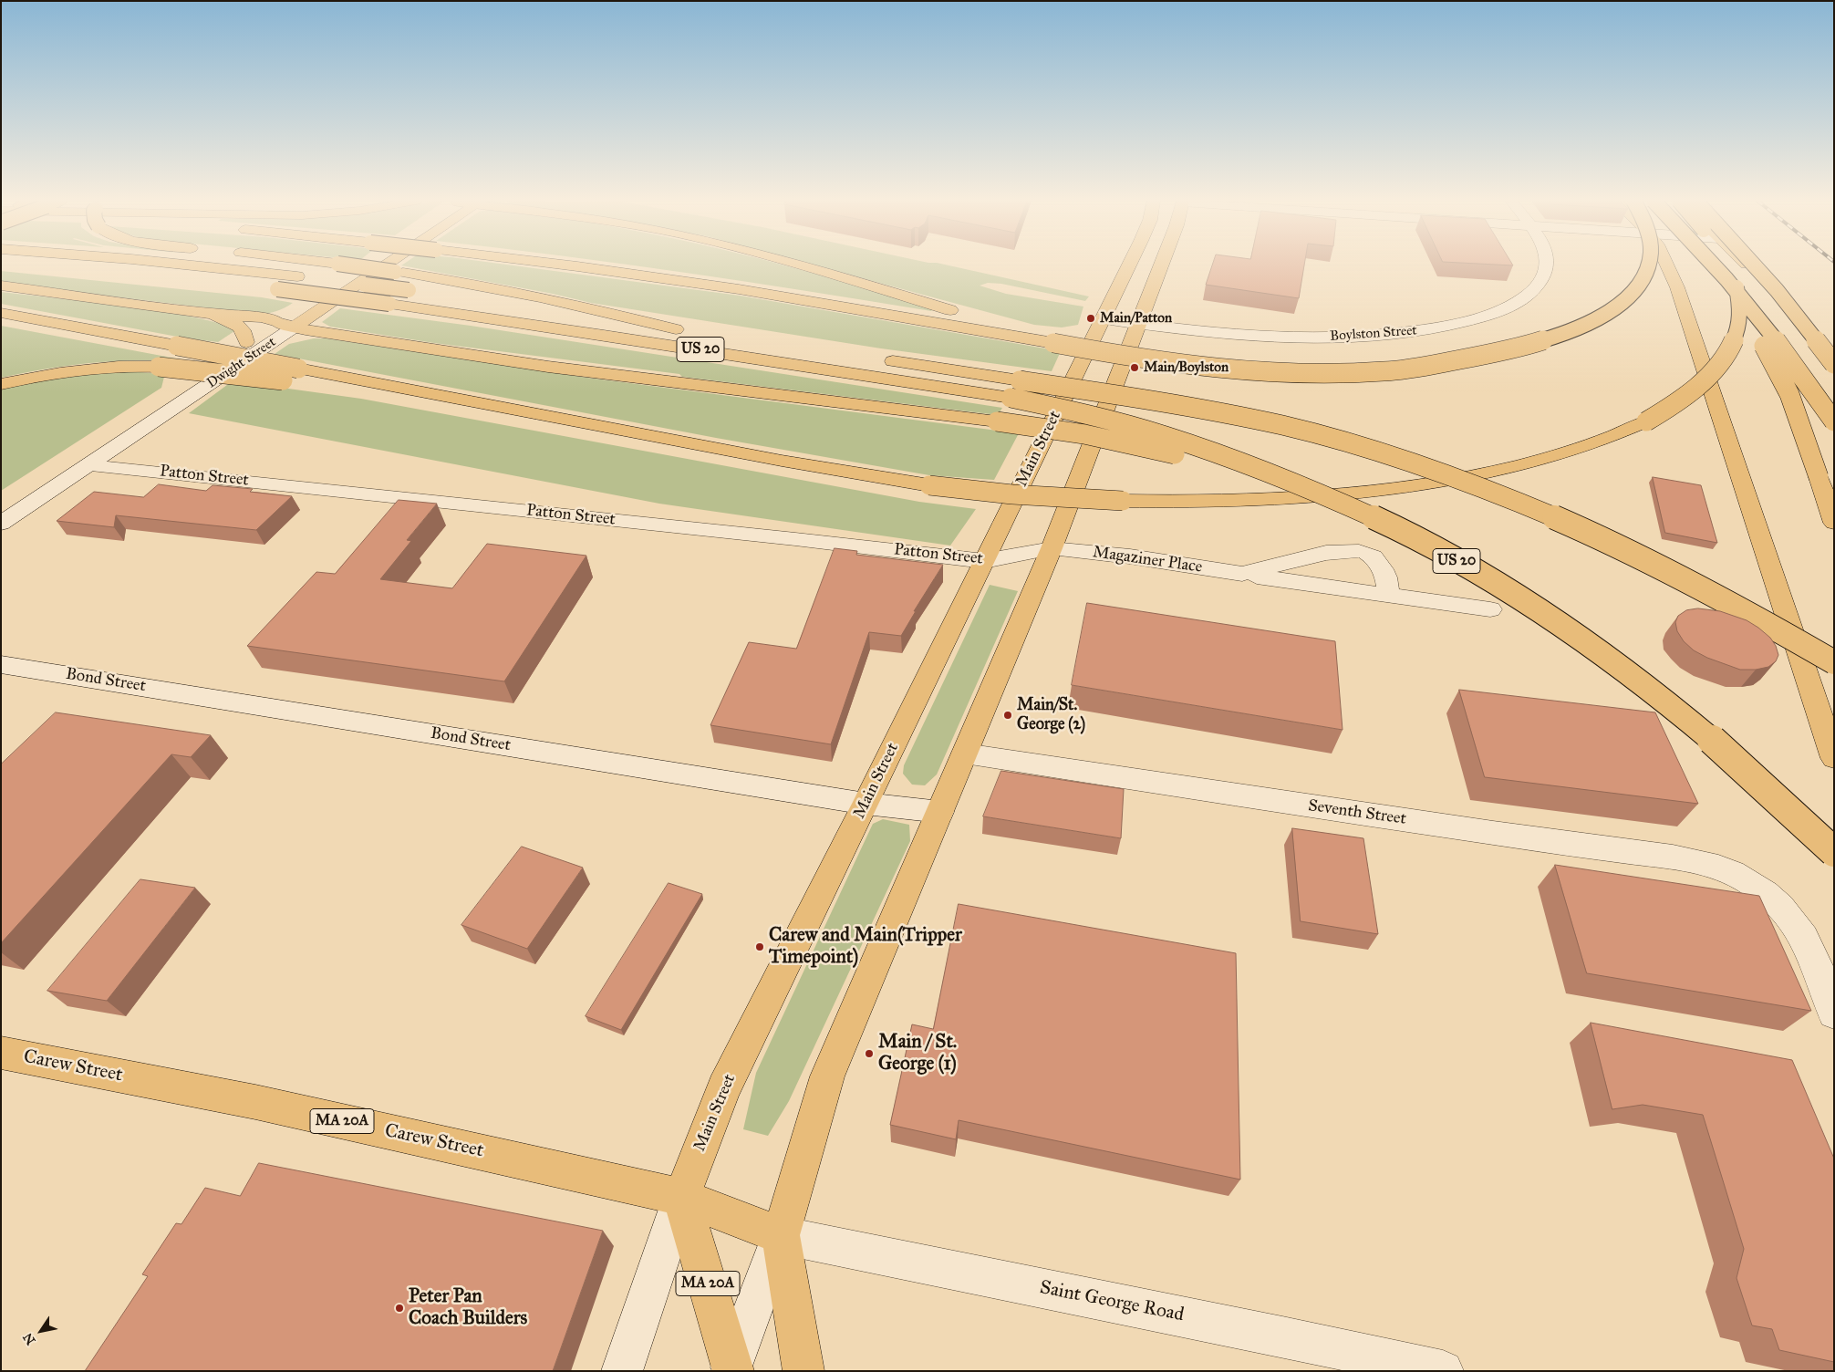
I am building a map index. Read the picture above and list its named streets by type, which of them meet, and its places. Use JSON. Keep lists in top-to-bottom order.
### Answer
{
  "streets": {
    "main road": [
      "US 20",
      "Dwight Street",
      "Main Street",
      "Carew Street",
      "MA 20A"
    ],
    "street": [
      "Boylston Street",
      "Patton Street",
      "Magaziner Place",
      "Bond Street",
      "Seventh Street",
      "Saint George Road"
    ]
  },
  "crossings": [
    ["Boylston Street", "Main Street"],
    ["Dwight Street", "Patton Street"],
    ["Main Street", "Patton Street"],
    ["Main Street", "Bond Street"],
    ["Main Street", "Carew Street"],
    ["Main Street", "MA 20A"],
    ["Patton Street", "Magaziner Place"],
    ["Carew Street", "MA 20A"],
    ["Carew Street", "Saint George Road"]
  ],
  "places": [
    "Main/Patton",
    "Main/Boylston",
    "Main/St. George (2)",
    "Carew and Main(Tripper Timepoint)",
    "Main / St. George (1)",
    "Peter Pan Coach Builders"
  ],
  "north": "bottom left"
}
